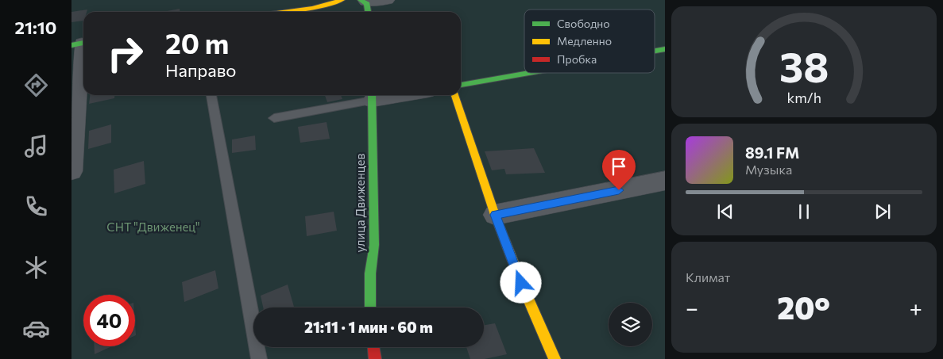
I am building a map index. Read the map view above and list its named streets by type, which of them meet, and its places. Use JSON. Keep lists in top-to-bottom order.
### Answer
{
  "streets": {
    "street": ["улица Движенцев"]
  },
  "parks": ["СНТ \"Движенец\""],
  "legend": ["Свободно", "Медленно", "Пробка"],
  "page": {
    "tabs": "21:10",
    "turn": ["20 m", "Направо"],
    "song": ["89.1 FM", "Музыка"],
    "tile": "Климат",
    "heat": ["−", "20°", "+"],
    "limit": "40",
    "trip": "21:11 · 1 мин · 60 m",
    "gauge": ["38", "km/h"]
  }
}
